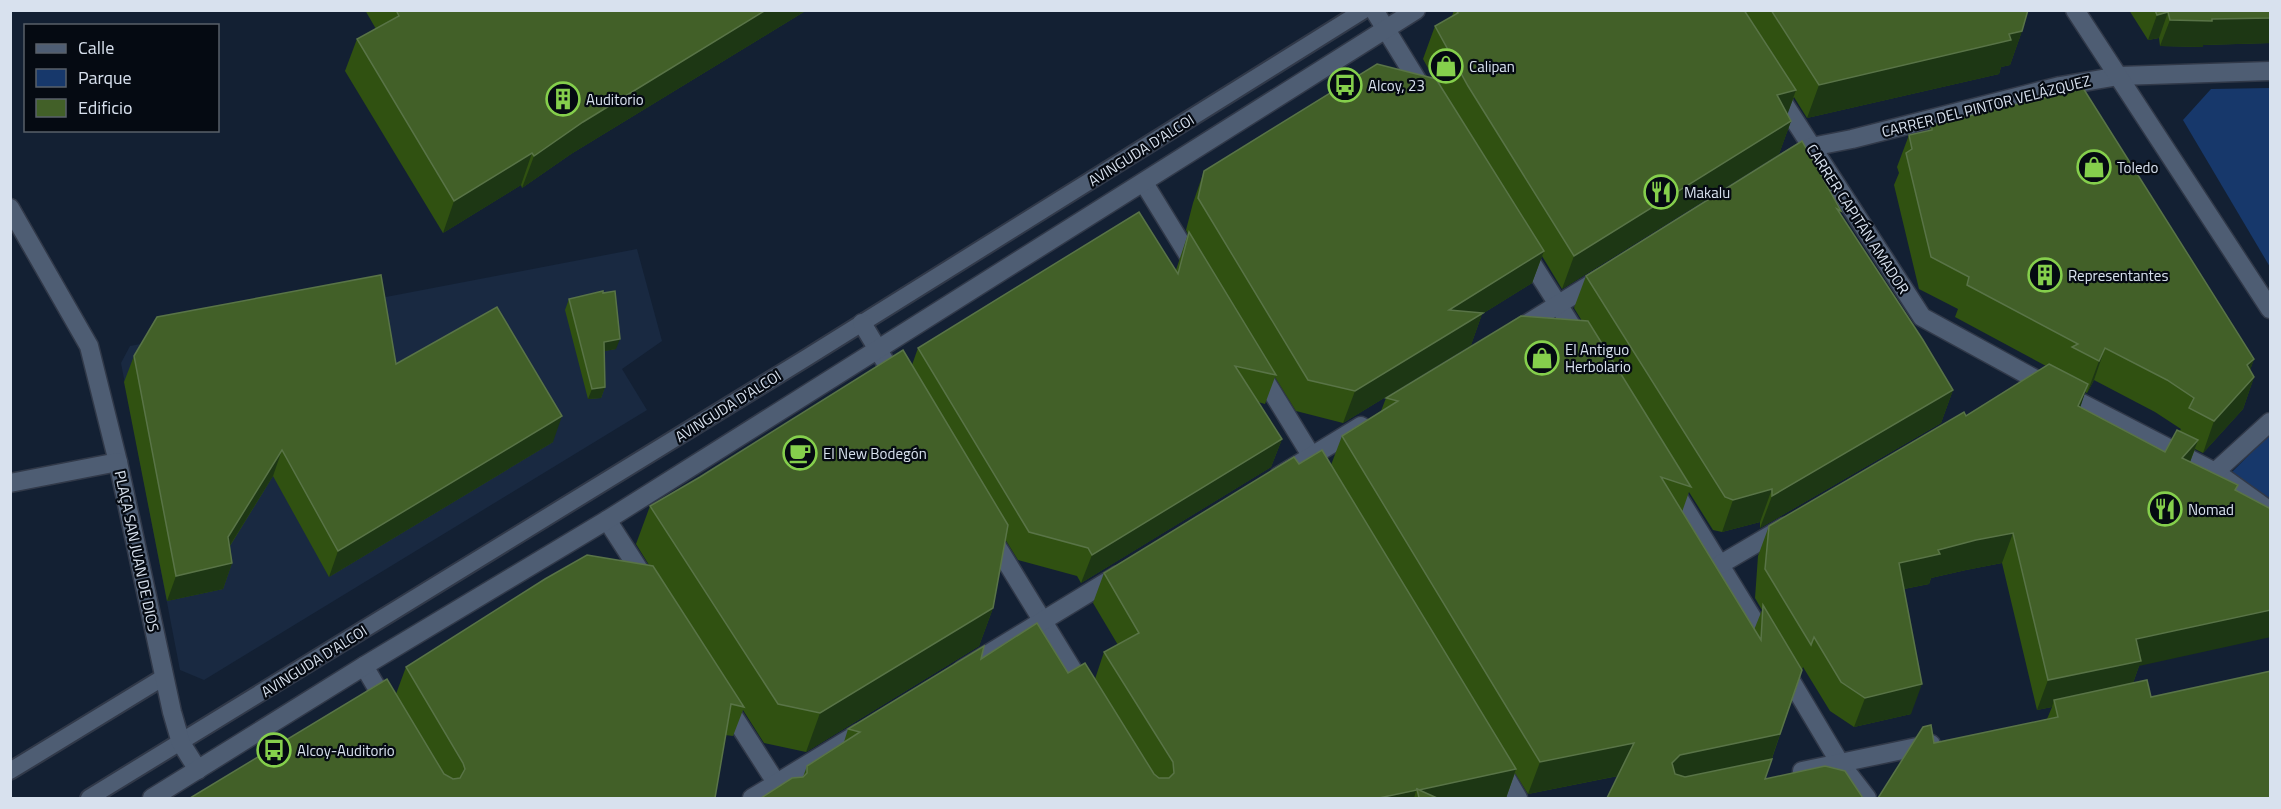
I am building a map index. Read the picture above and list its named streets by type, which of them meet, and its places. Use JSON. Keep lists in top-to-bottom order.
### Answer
{
  "streets": {
    "street": [
      "CARRER DEL PINTOR VELÁZQUEZ",
      "AVINGUDA D'ALCOI",
      "CARRER CAPITÁN AMADOR",
      "PLAÇA SAN JUAN DE DIOS"
    ]
  },
  "crossings": [
    ["CARRER DEL PINTOR VELÁZQUEZ", "CARRER CAPITÁN AMADOR"],
    ["AVINGUDA D'ALCOI", "PLAÇA SAN JUAN DE DIOS"]
  ],
  "places": {
    "shop": ["Calipan", "Toledo", "El Antiguo Herbolario"],
    "bus stop": ["Alcoy, 23", "Alcoy-Auditorio"],
    "building": ["Auditorio", "Representantes"],
    "restaurant": ["Makalu", "Nomad"],
    "cafe": ["El New Bodegón"]
  },
  "legend": ["Calle", "Parque", "Edificio"]
}
